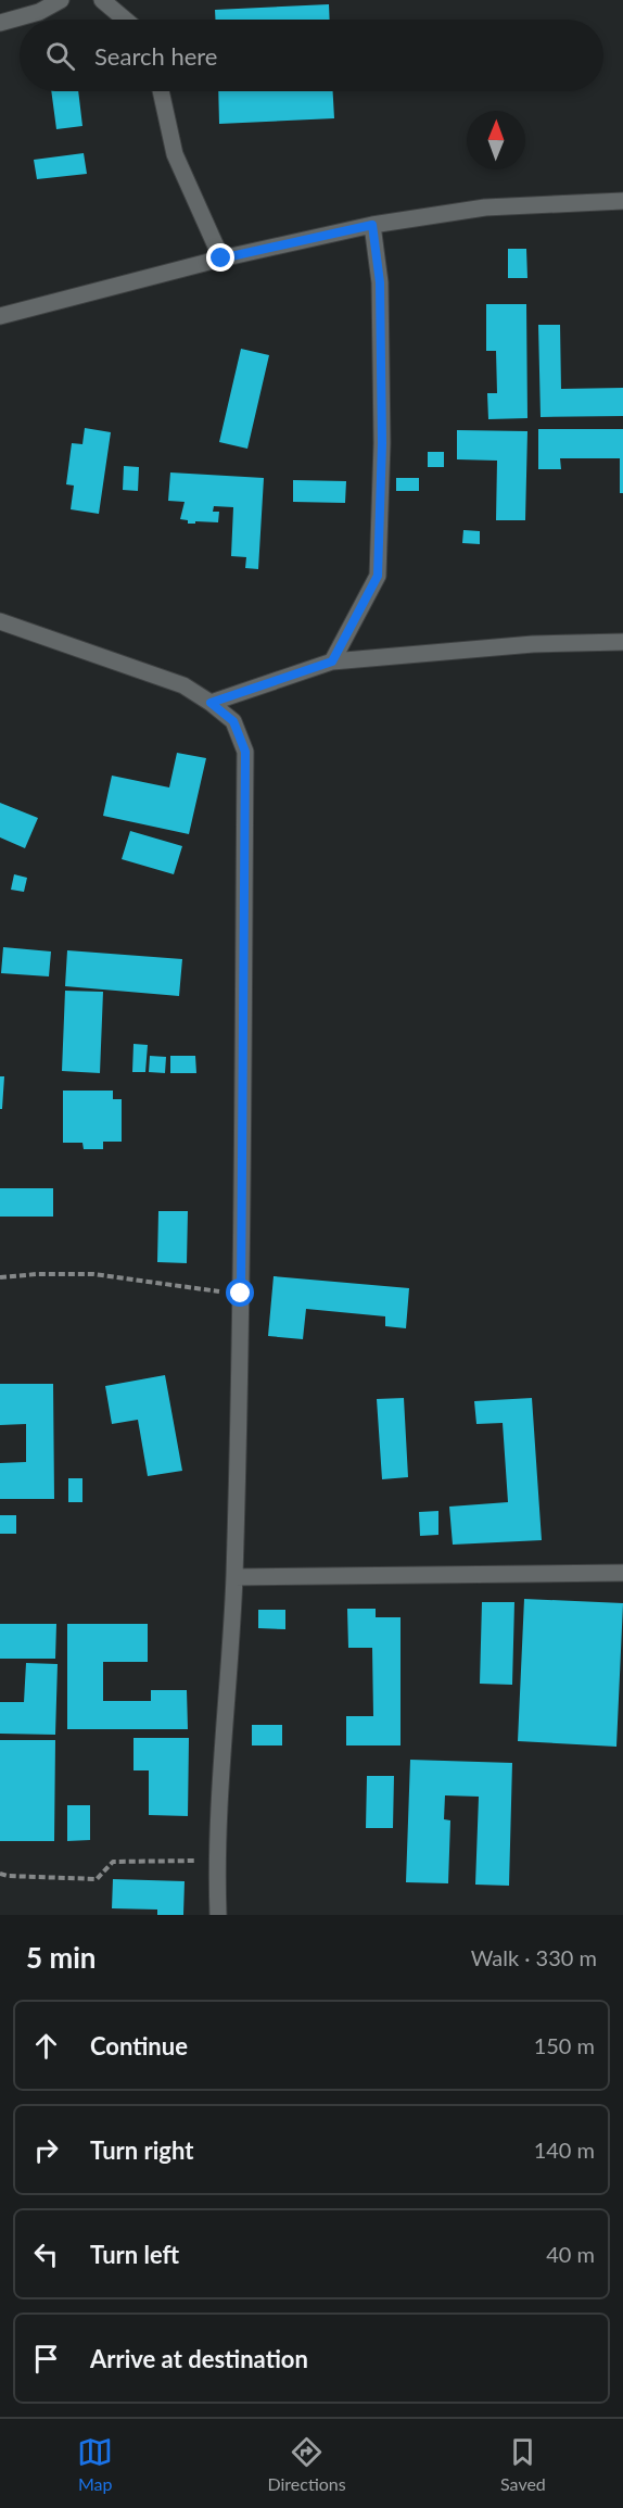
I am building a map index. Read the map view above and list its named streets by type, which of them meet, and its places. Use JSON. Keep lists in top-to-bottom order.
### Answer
{
  "north": "top",
  "page": {
    "search": "Search here",
    "heading": ["5 min", "Walk · 330 m"],
    "list": [
      ["Continue", "150 m"],
      ["Turn right", "140 m"],
      ["Turn left", "40 m"],
      "Arrive at destination"
    ],
    "nav": ["Map", "Directions", "Saved"]
  }
}
